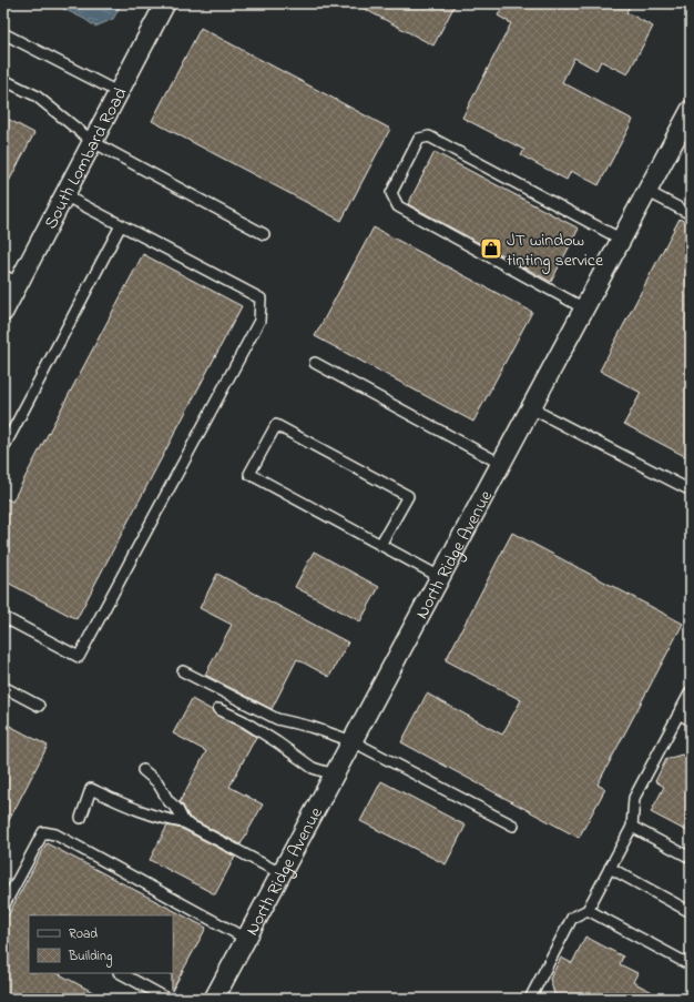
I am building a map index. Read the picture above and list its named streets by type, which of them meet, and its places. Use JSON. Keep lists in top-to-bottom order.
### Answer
{
  "streets": {
    "street": ["South Lombard Road", "North Ridge Avenue"]
  },
  "places": {
    "shop": ["JT window tinting service"]
  },
  "legend": ["Road", "Building"]
}
